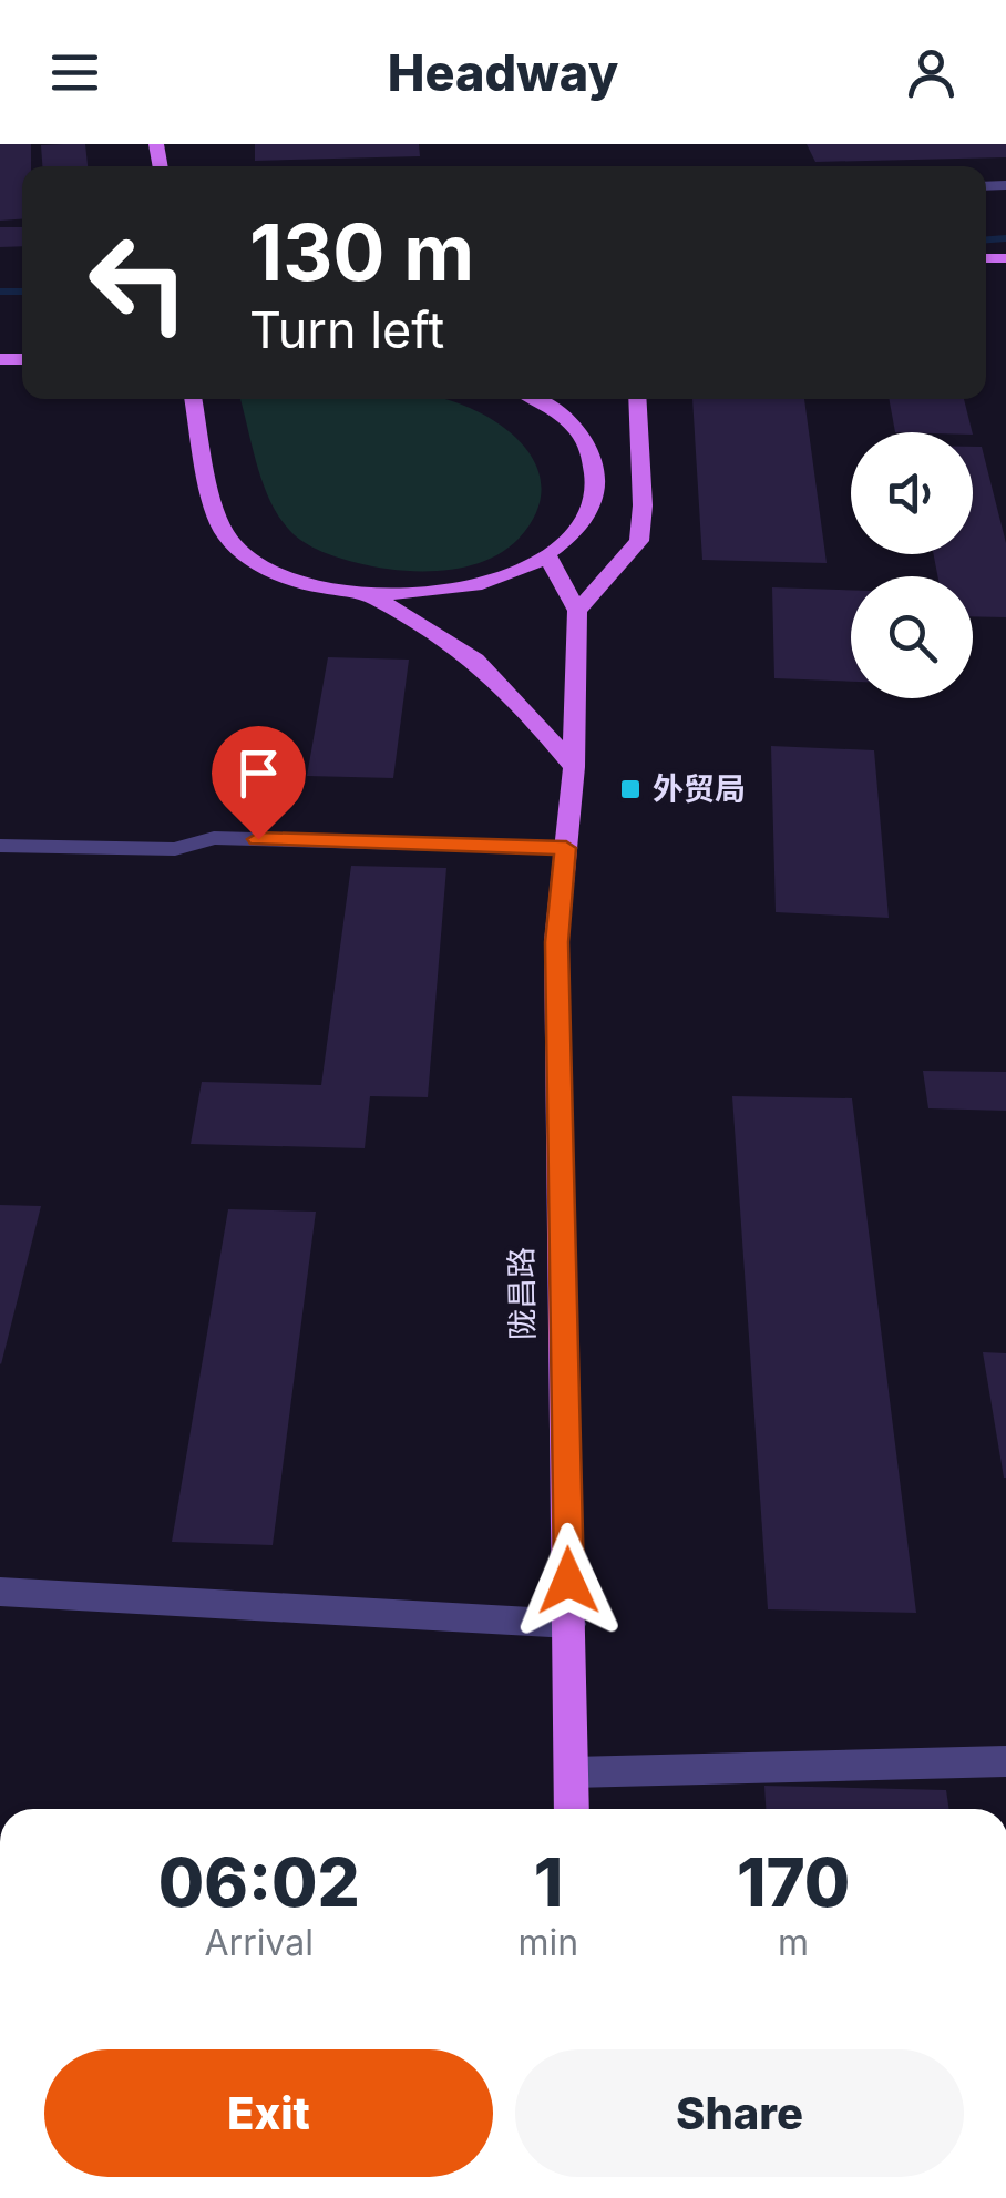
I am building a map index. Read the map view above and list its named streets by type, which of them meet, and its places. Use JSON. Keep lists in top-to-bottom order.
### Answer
{
  "streets": {
    "main road": ["陇昌路"]
  },
  "places": {
    "transit": ["外贸局"]
  },
  "page": {
    "header": "Headway",
    "turn": ["130 m", "Turn left"],
    "eta": [
      "06:02",
      "Arrival",
      "1",
      "min",
      "170",
      "m"
    ],
    "buttons": ["Exit", "Share"]
  }
}
